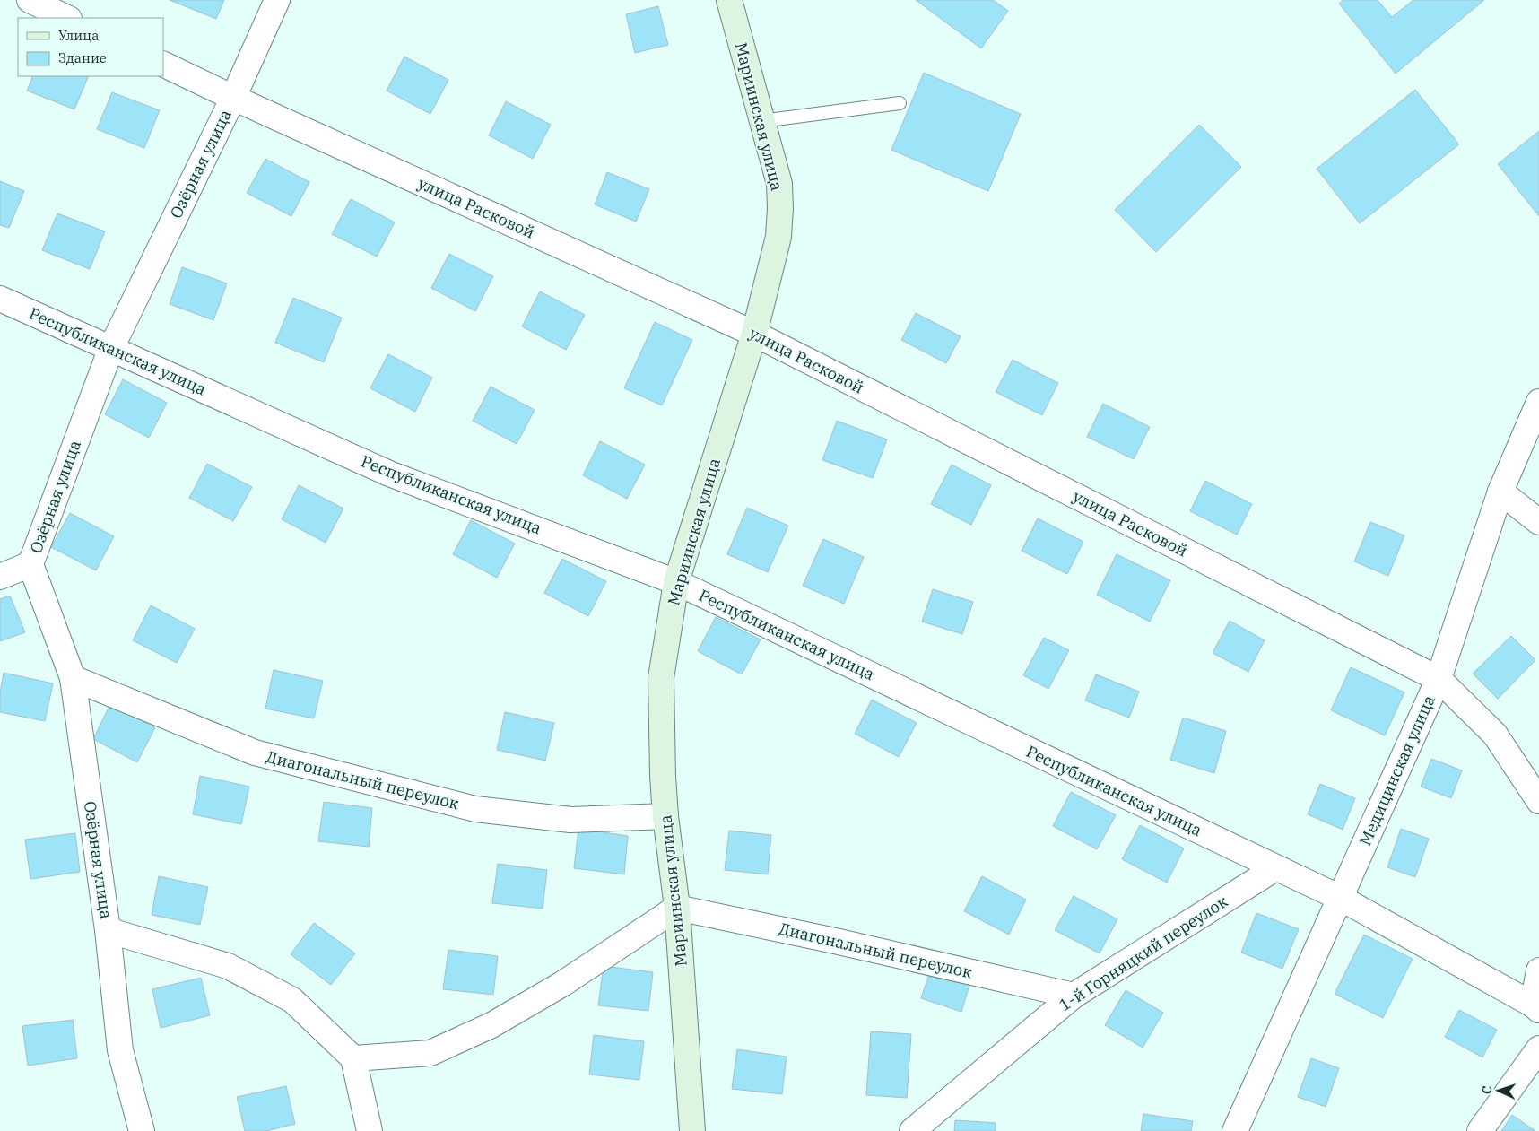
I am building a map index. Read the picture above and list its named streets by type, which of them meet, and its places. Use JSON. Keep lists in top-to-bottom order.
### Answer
{
  "streets": {
    "main road": ["Мариинская улица"],
    "street": [
      "Озёрная улица",
      "улица Расковой",
      "Республиканская улица",
      "Медицинская улица",
      "Диагональный переулок",
      "1-й Горняцкий переулок"
    ]
  },
  "crossings": [
    ["Мариинская улица", "улица Расковой"],
    ["Мариинская улица", "Республиканская улица"],
    ["Мариинская улица", "Диагональный переулок"],
    ["Озёрная улица", "улица Расковой"],
    ["Озёрная улица", "Республиканская улица"],
    ["Озёрная улица", "Диагональный переулок"],
    ["улица Расковой", "Медицинская улица"],
    ["Республиканская улица", "Медицинская улица"],
    ["Республиканская улица", "1-й Горняцкий переулок"],
    ["Диагональный переулок", "1-й Горняцкий переулок"]
  ],
  "legend": ["Улица", "Здание"],
  "north": "left"
}
